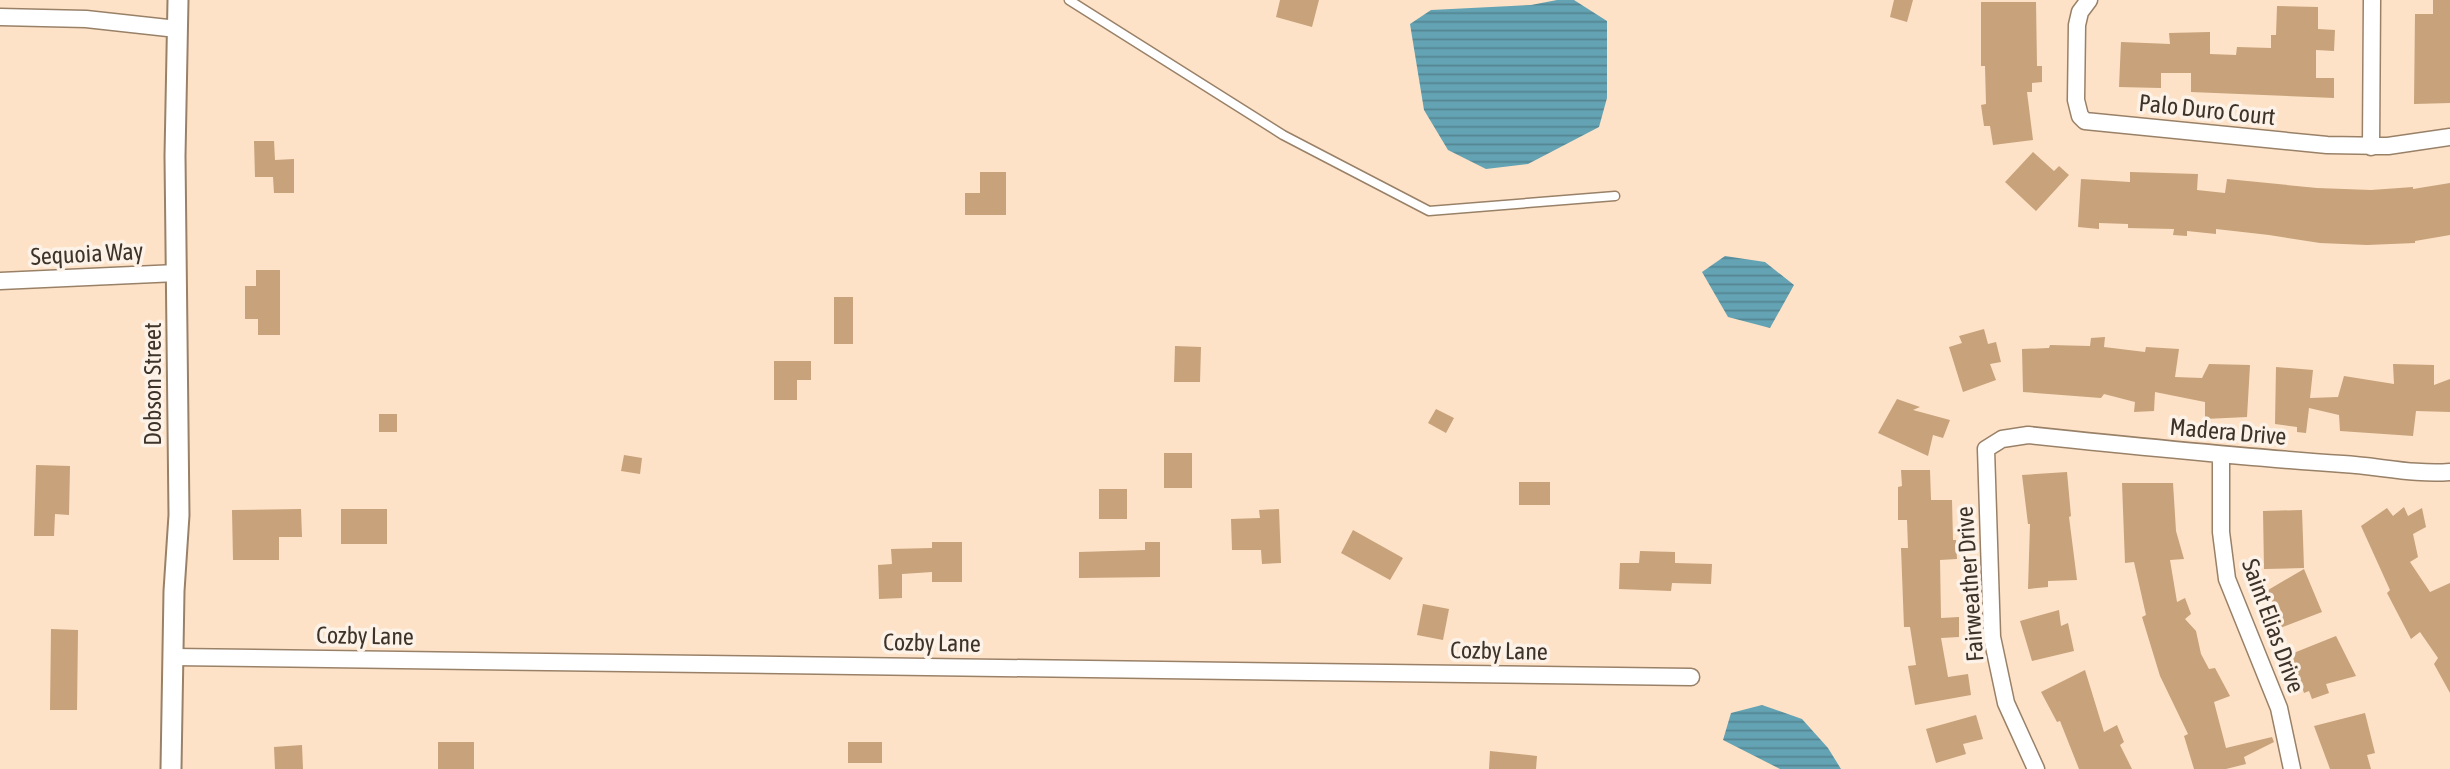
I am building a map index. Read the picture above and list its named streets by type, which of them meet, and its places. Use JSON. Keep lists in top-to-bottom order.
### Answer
{
  "streets": {
    "street": [
      "Palo Duro Court",
      "Sequoia Way",
      "Dobson Street",
      "Madera Drive",
      "Fairweather Drive",
      "Saint Elias Drive",
      "Cozby Lane"
    ]
  },
  "crossings": [
    ["Sequoia Way", "Dobson Street"],
    ["Dobson Street", "Cozby Lane"],
    ["Madera Drive", "Fairweather Drive"],
    ["Madera Drive", "Saint Elias Drive"]
  ]
}
